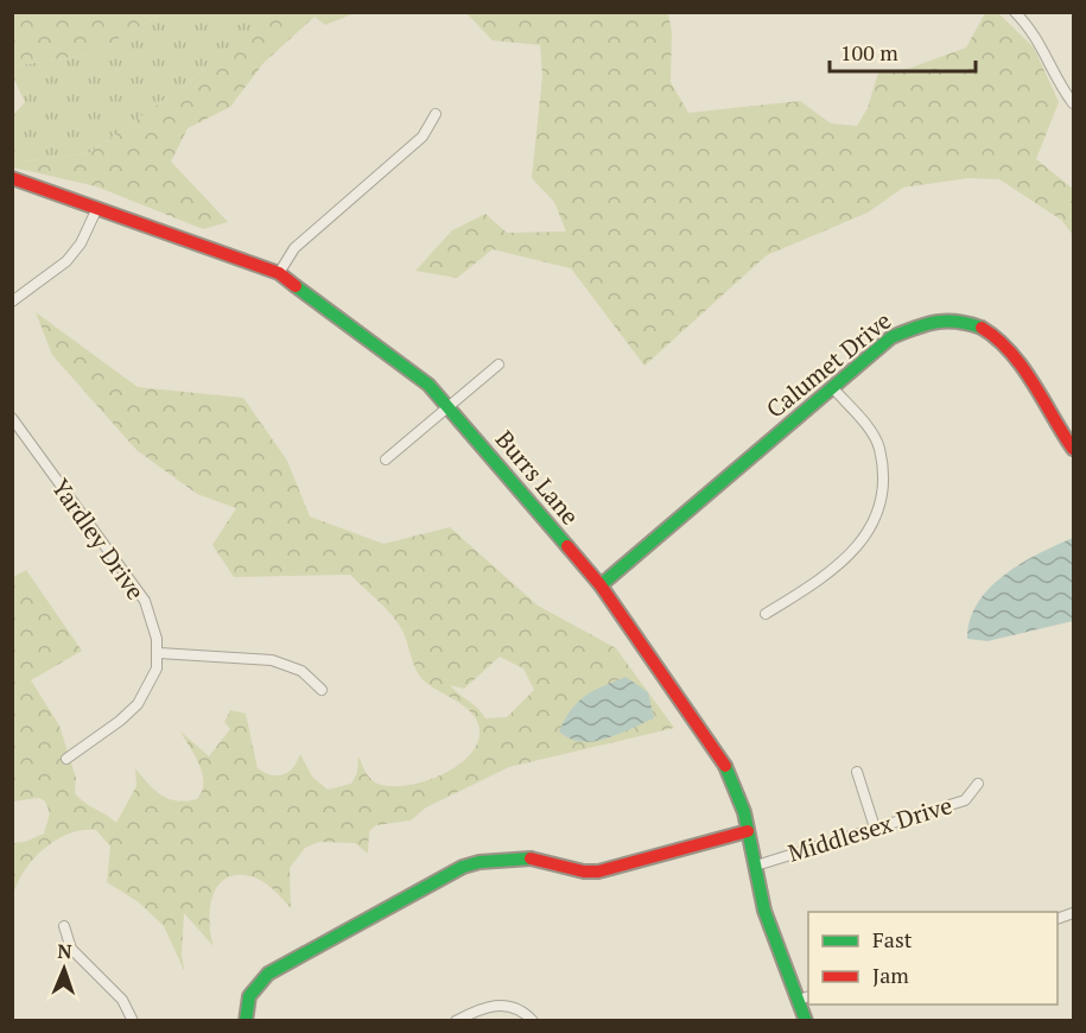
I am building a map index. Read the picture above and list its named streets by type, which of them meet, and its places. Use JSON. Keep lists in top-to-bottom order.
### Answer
{
  "streets": {
    "street": [
      "Calumet Drive",
      "Burrs Lane",
      "Yardley Drive",
      "Middlesex Drive"
    ]
  },
  "crossings": [
    ["Calumet Drive", "Burrs Lane"],
    ["Burrs Lane", "Middlesex Drive"]
  ],
  "legend": ["Fast", "Jam"],
  "scale_bar": "100 m",
  "north": "top"
}
